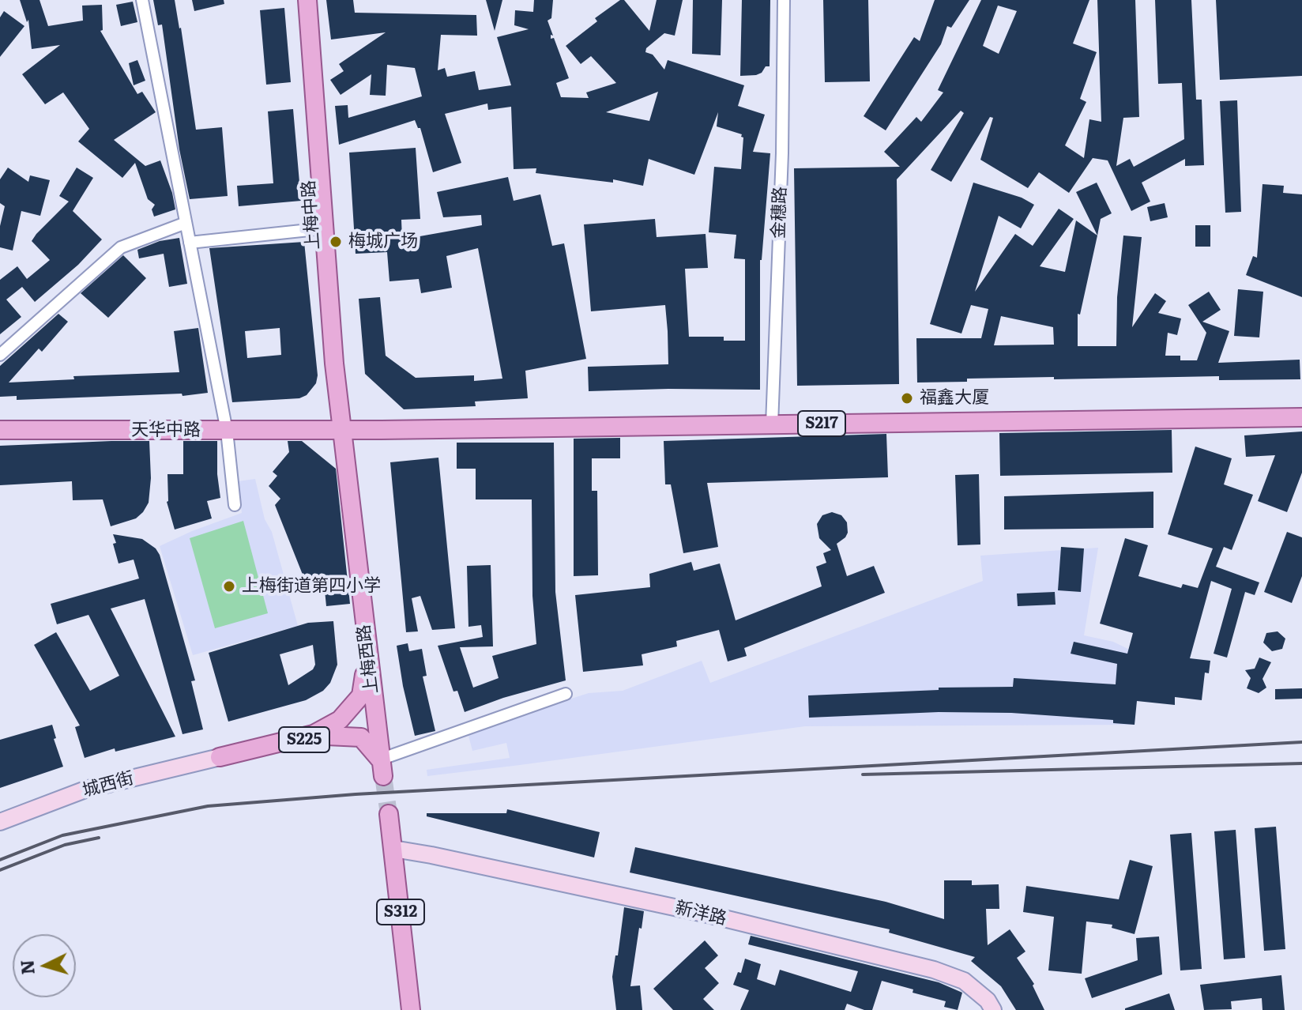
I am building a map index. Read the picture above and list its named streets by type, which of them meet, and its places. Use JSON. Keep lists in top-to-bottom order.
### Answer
{
  "streets": {
    "main road": [
      "上梅中路",
      "S217",
      "天华中路",
      "上梅西路",
      "S225",
      "城西街",
      "S312"
    ],
    "street": ["金穗路", "新洋路"]
  },
  "crossings": [
    ["金穗路", "S217"],
    ["上梅中路", "S217"],
    ["上梅中路", "天华中路"],
    ["上梅中路", "上梅西路"],
    ["S217", "天华中路"],
    ["S217", "上梅西路"],
    ["天华中路", "上梅西路"],
    ["上梅西路", "城西街"],
    ["S312", "新洋路"]
  ],
  "places": ["梅城广场", "福鑫大厦", "上梅街道第四小学"],
  "north": "left"
}
